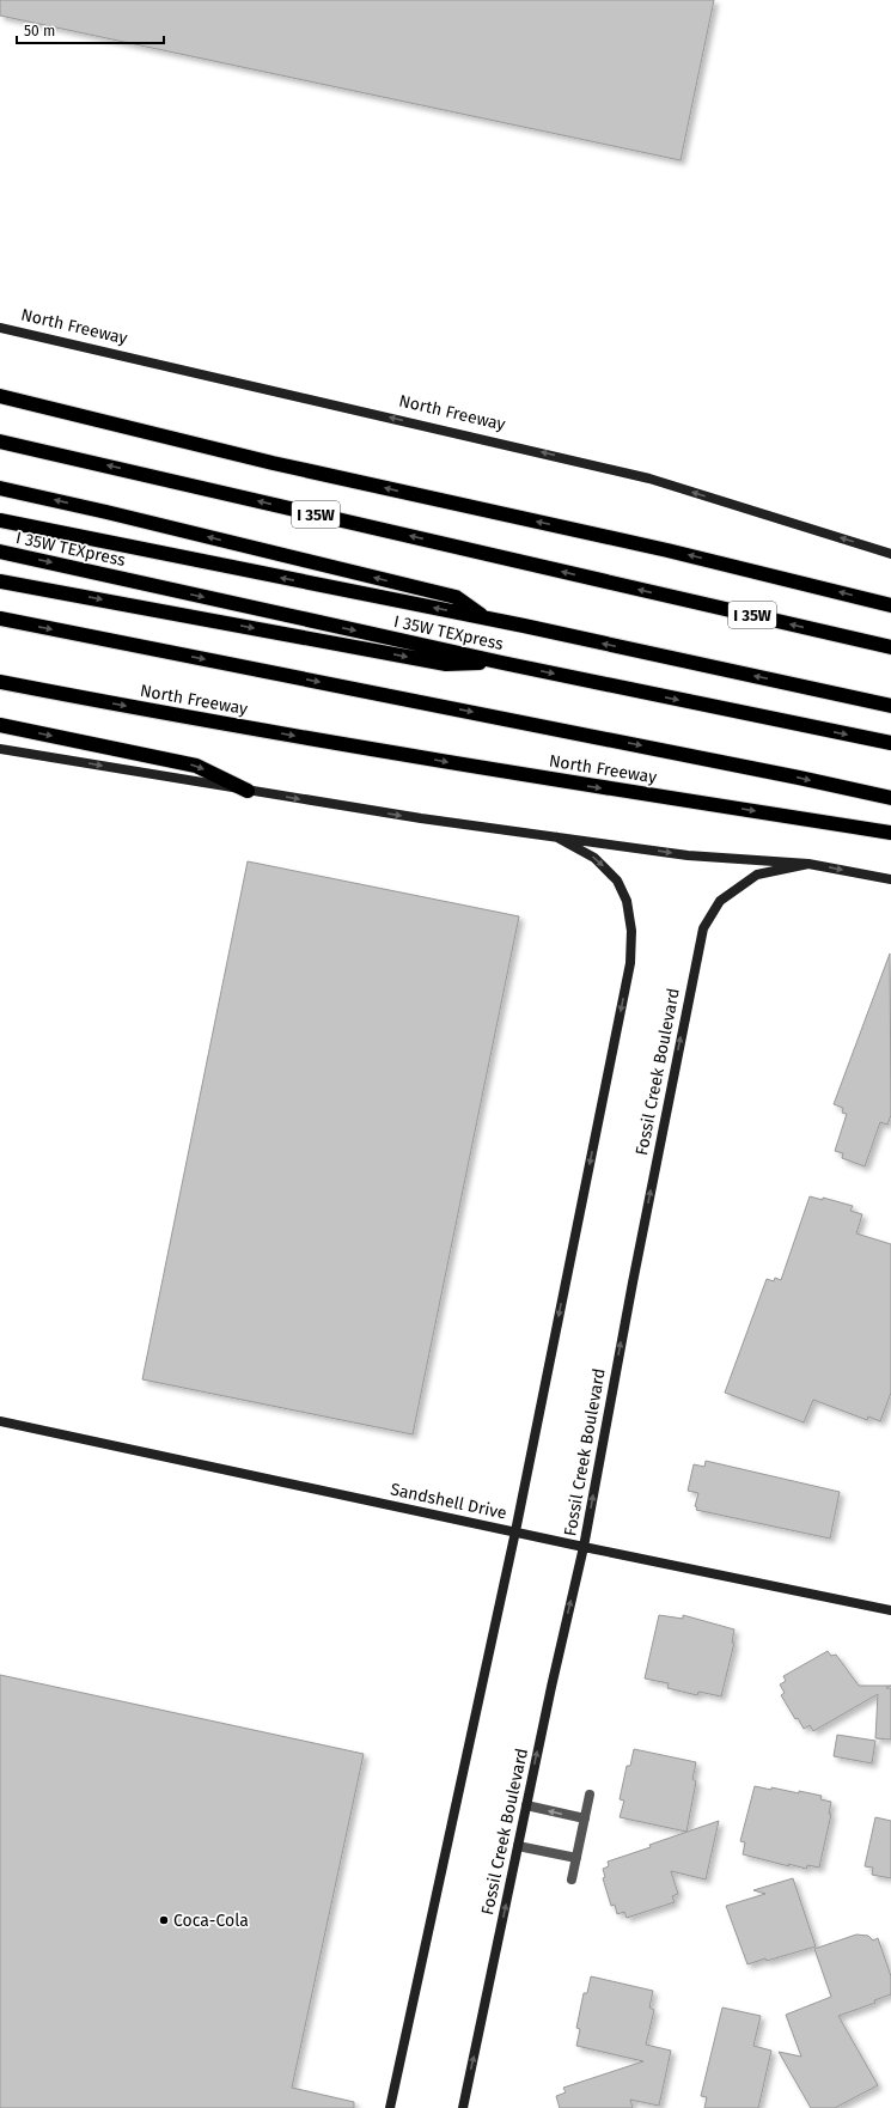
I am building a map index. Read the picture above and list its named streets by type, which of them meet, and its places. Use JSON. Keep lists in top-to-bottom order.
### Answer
{
  "streets": {
    "highway": ["North Freeway", "I 35W", "I 35W TEXpress"],
    "main road": ["Fossil Creek Boulevard", "Sandshell Drive"]
  },
  "crossings": [
    ["Fossil Creek Boulevard", "Sandshell Drive"]
  ],
  "places": ["Coca-Cola"],
  "scale_bar": "50 m"
}
